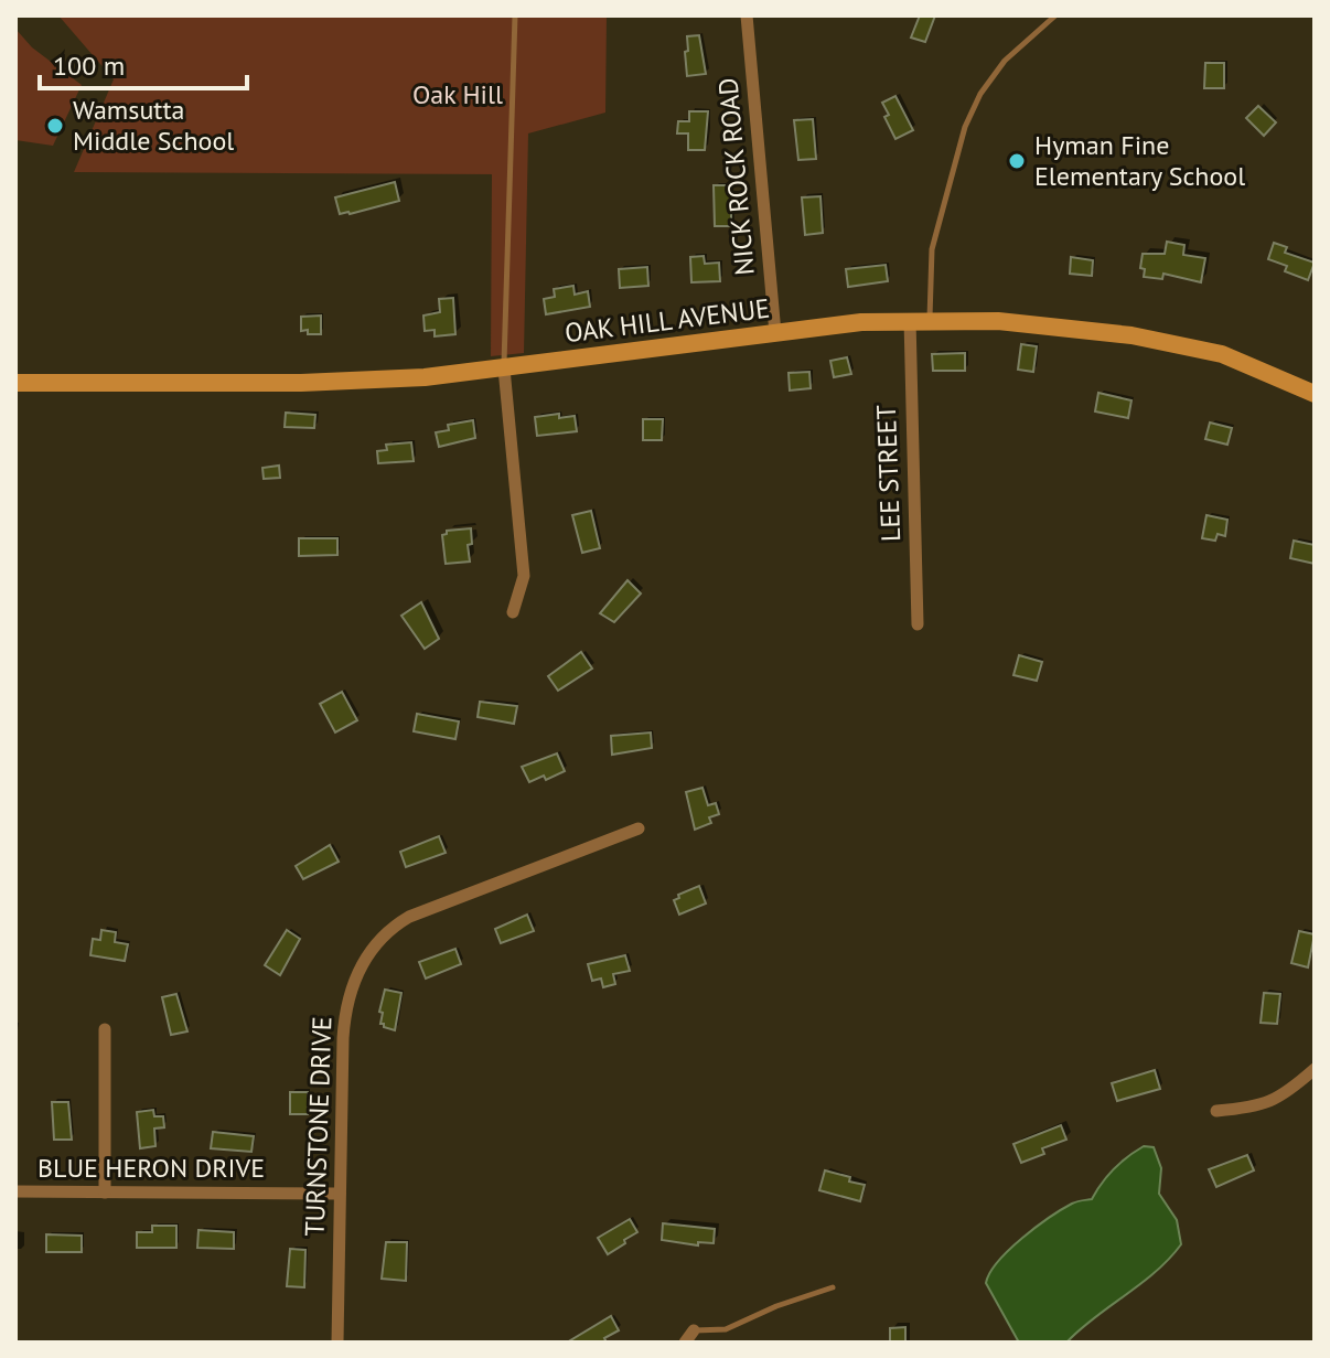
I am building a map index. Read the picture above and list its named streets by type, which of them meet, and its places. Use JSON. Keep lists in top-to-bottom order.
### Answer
{
  "streets": {
    "main road": ["OAK HILL AVENUE"],
    "street": [
      "NICK ROCK ROAD",
      "LEE STREET",
      "TURNSTONE DRIVE",
      "BLUE HERON DRIVE"
    ]
  },
  "crossings": [
    ["NICK ROCK ROAD", "OAK HILL AVENUE"],
    ["OAK HILL AVENUE", "LEE STREET"],
    ["TURNSTONE DRIVE", "BLUE HERON DRIVE"]
  ],
  "parks": ["Oak Hill"],
  "places": ["Wamsutta Middle School", "Hyman Fine Elementary School"],
  "scale_bar": "100 m"
}
